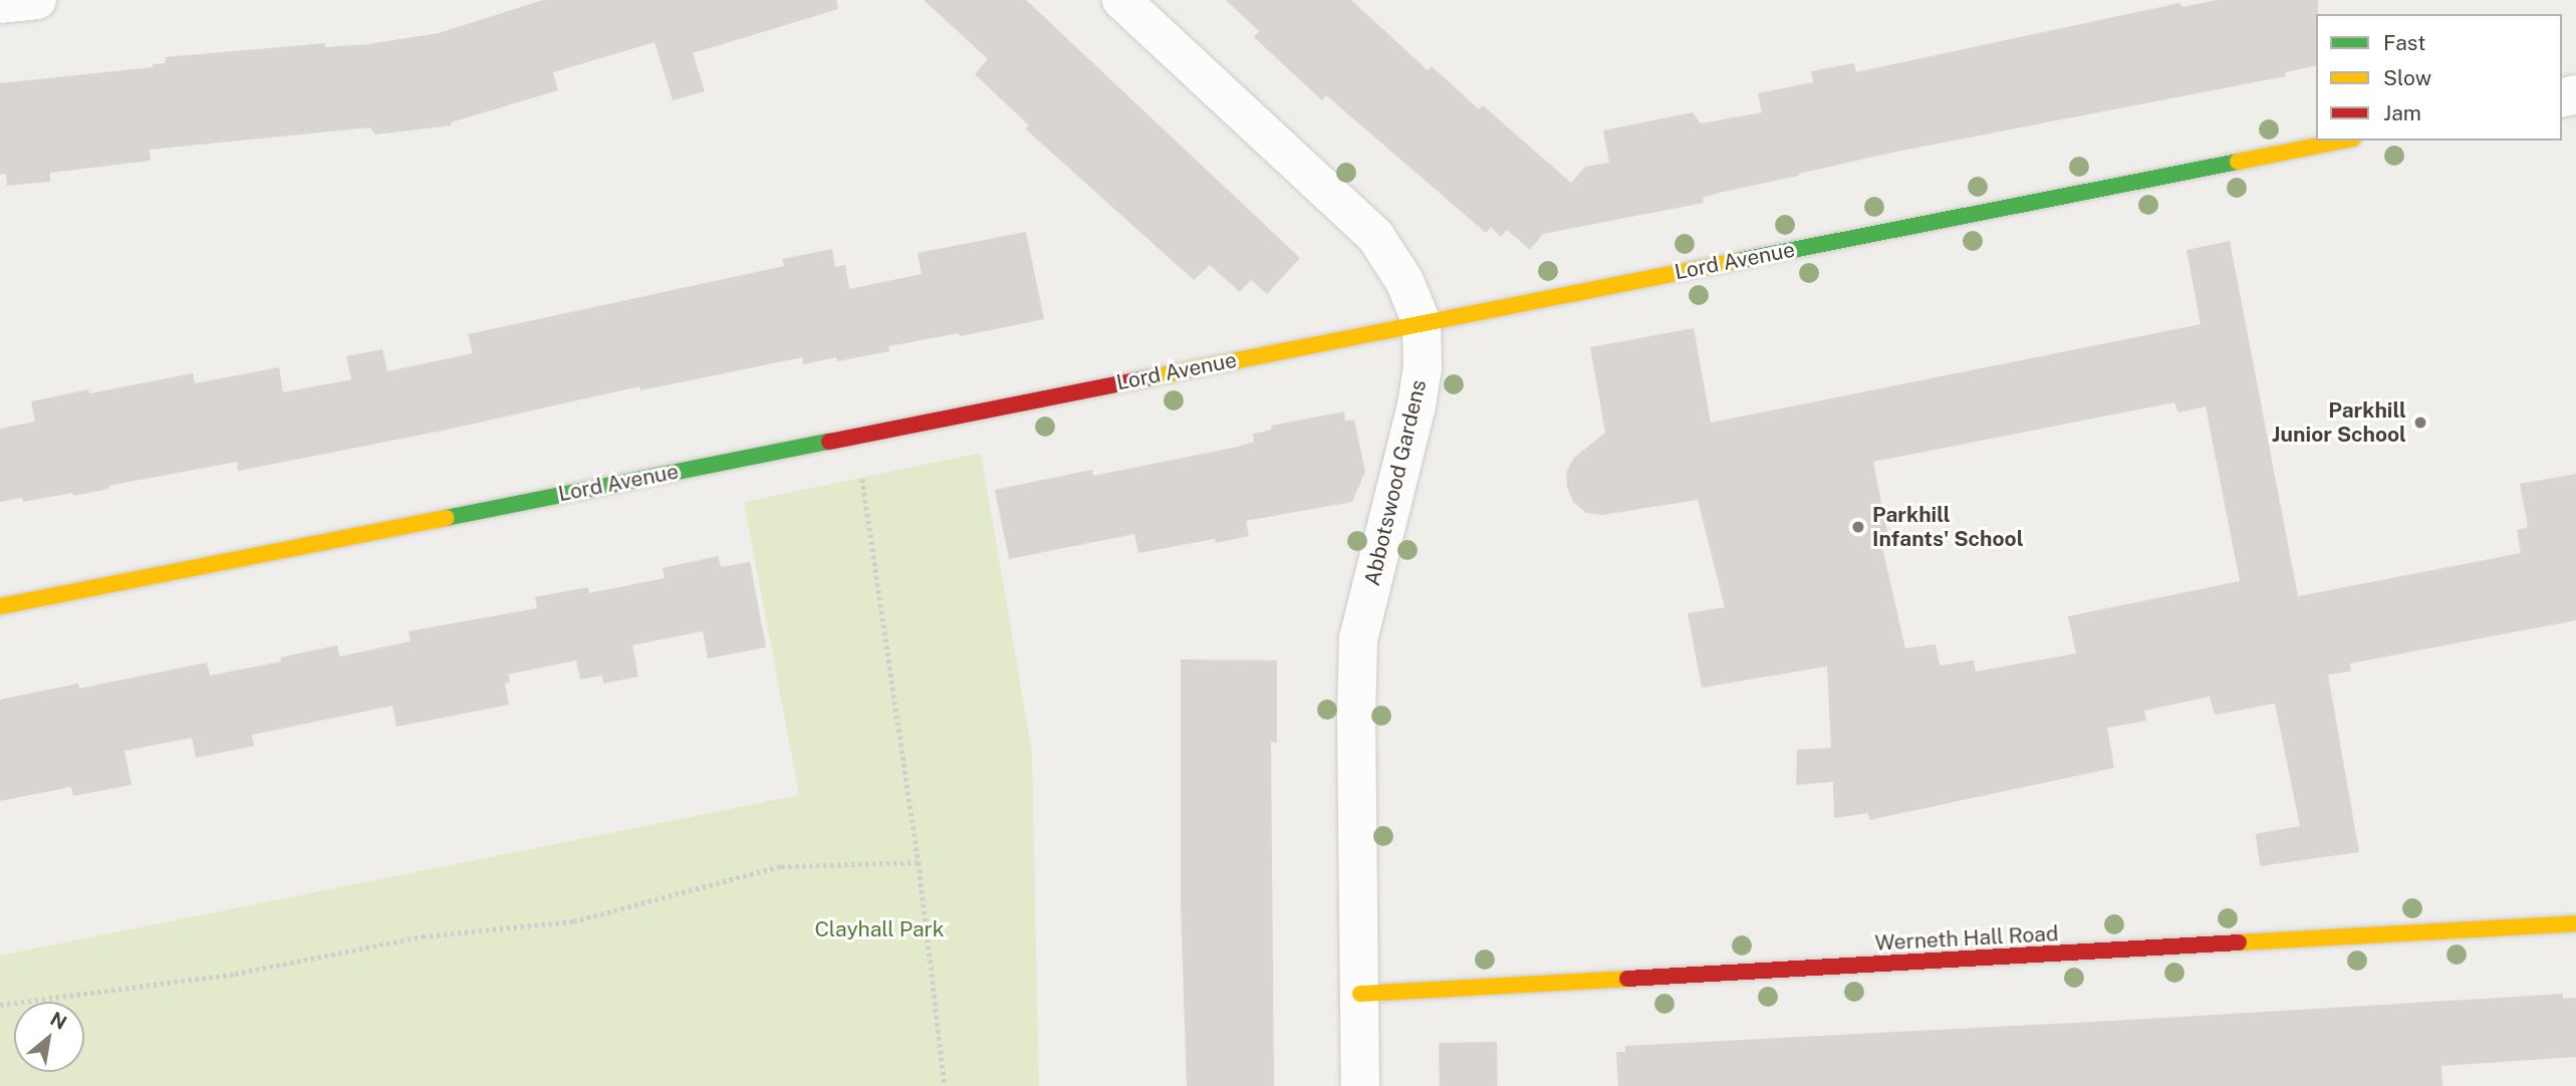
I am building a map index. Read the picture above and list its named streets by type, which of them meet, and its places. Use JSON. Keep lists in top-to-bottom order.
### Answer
{
  "streets": {
    "street": ["Lord Avenue", "Abbotswood Gardens", "Werneth Hall Road"]
  },
  "crossings": [
    ["Lord Avenue", "Abbotswood Gardens"],
    ["Abbotswood Gardens", "Werneth Hall Road"]
  ],
  "parks": ["Clayhall Park"],
  "places": ["Parkhill Junior School", "Parkhill Infants' School"],
  "legend": ["Fast", "Slow", "Jam"],
  "north": "top right"
}
